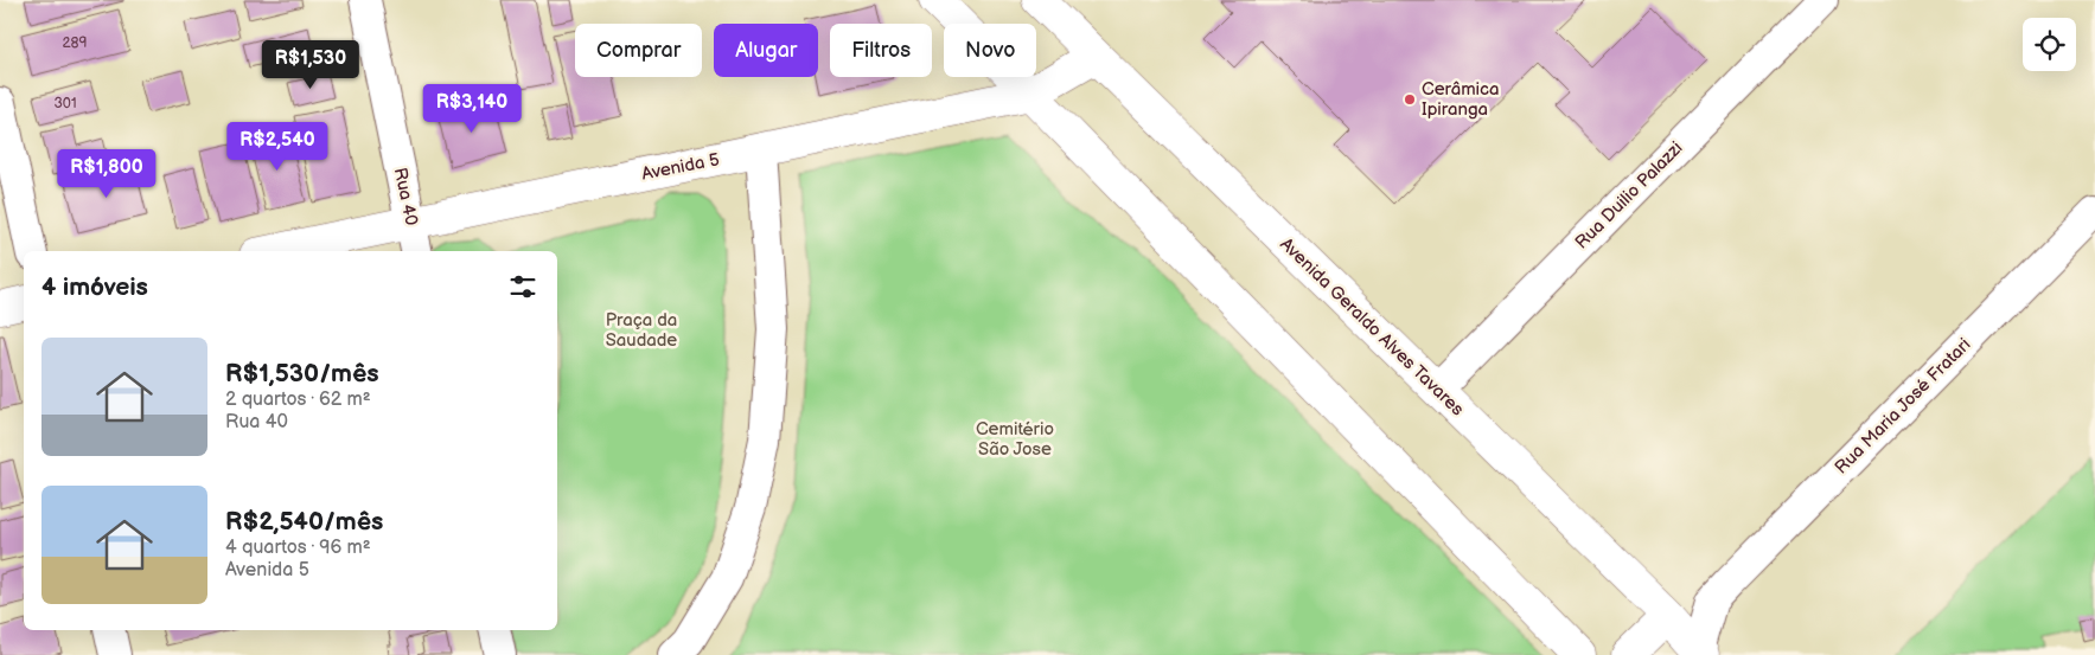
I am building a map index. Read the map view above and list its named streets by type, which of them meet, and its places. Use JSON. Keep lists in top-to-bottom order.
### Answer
{
  "streets": {
    "street": [
      "Avenida 5",
      "Rua Duilio Palazzi",
      "Rua 40",
      "Avenida Geraldo Alves Tavares",
      "Rua Maria José Fratari"
    ]
  },
  "crossings": [
    ["Avenida 5", "Rua 40"],
    ["Avenida 5", "Avenida Geraldo Alves Tavares"],
    ["Rua Duilio Palazzi", "Avenida Geraldo Alves Tavares"],
    ["Avenida Geraldo Alves Tavares", "Rua Maria José Fratari"]
  ],
  "parks": ["Praça da Saudade", "Cemitério São Jose"],
  "places": ["Cerâmica Ipiranga"],
  "house_numbers": ["289", "301"],
  "page": {
    "chip": [
      "Comprar",
      "Alugar",
      "Filtros",
      "Novo"
    ],
    "price": [
      "R$1,530",
      "R$3,140",
      "R$2,540",
      "R$1,800"
    ],
    "heading": "4 imóveis",
    "list": [
      {
        "name": "R$1,530/mês",
        "note": "2 quartos · 62 m² · Rua 40"
      },
      {
        "name": "R$2,540/mês",
        "note": "4 quartos · 96 m² · Avenida 5"
      }
    ]
  }
}
